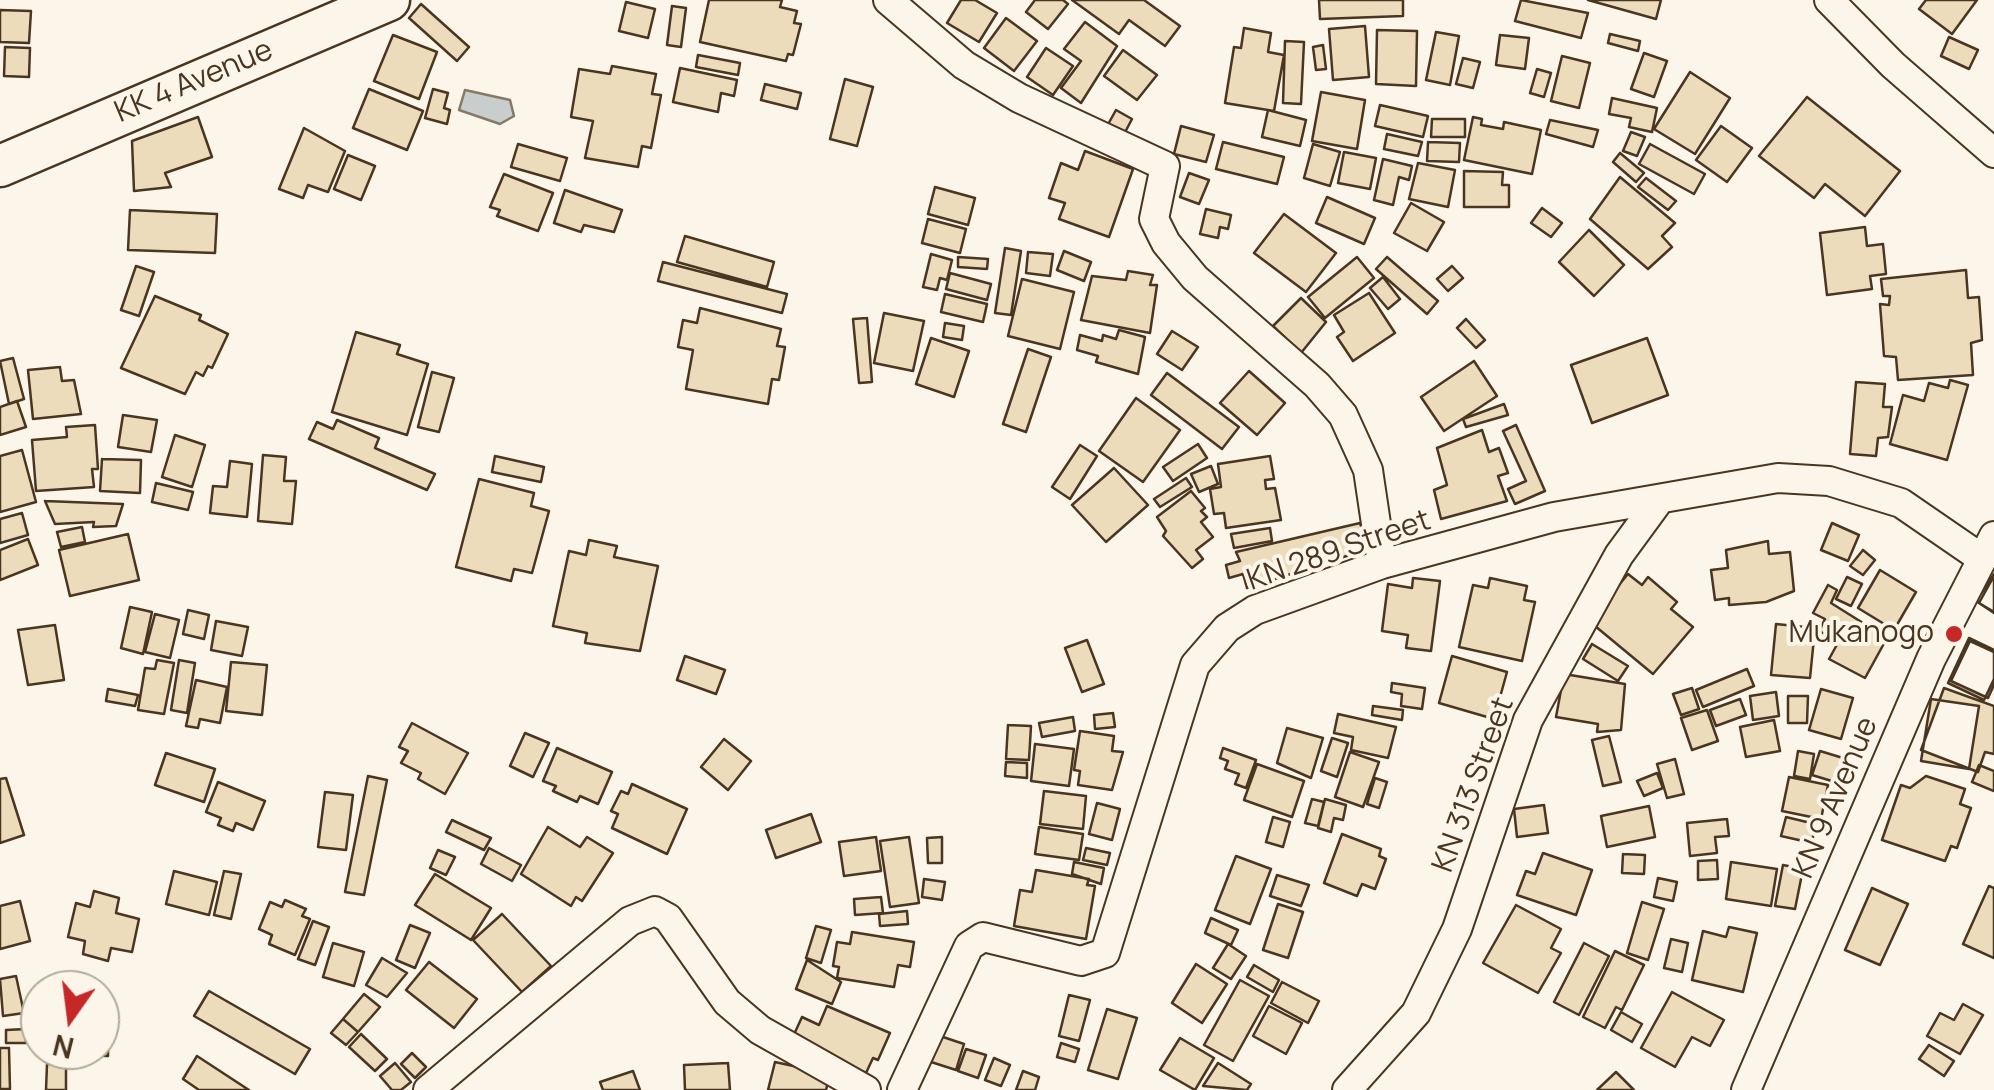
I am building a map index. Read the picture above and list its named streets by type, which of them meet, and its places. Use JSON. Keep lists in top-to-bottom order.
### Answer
{
  "streets": {
    "main road": ["KK 4 Avenue"],
    "street": ["KN 289 Street", "KN 313 Street", "KN 9 Avenue"]
  },
  "crossings": [
    ["KN 289 Street", "KN 313 Street"],
    ["KN 289 Street", "KN 9 Avenue"]
  ],
  "places": ["Mukanogo"],
  "north": "bottom"
}
